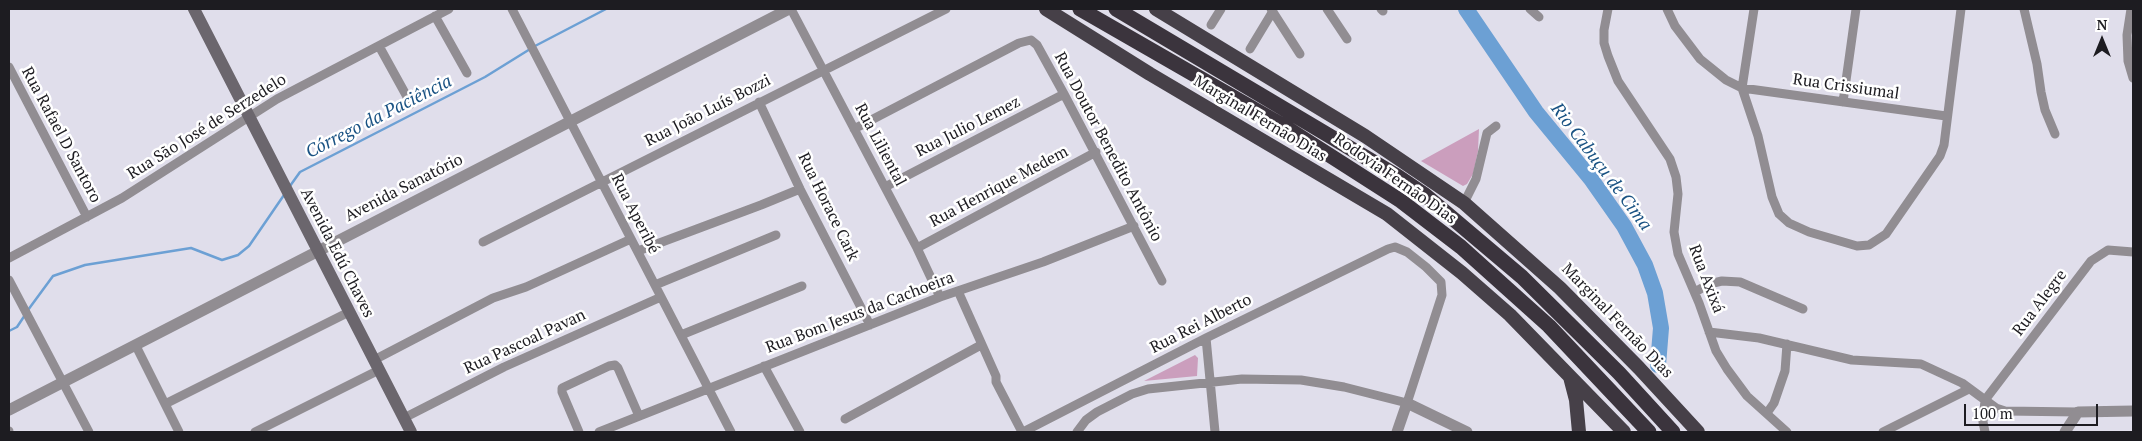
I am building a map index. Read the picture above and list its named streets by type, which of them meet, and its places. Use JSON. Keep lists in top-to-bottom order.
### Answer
{
  "streets": {
    "highway": ["Marginal Fernão Dias", "Rodovia Fernão Dias"],
    "main road": ["Avenida Edú Chaves"],
    "street": [
      "Rua Crissiumal",
      "Rua João Luís Bozzi",
      "Rua São José de Serzedelo",
      "Rua Julio Lemez",
      "Rua Rafael D Santoro",
      "Rua Liliental",
      "Rua Doutor Benedito Antônio",
      "Rua Henrique Medem",
      "Avenida Sanatório",
      "Rua Horace Cark",
      "Rua Aperibé",
      "Rua Axixá",
      "Rua Alegre",
      "Rua Bom Jesus da Cachoeira",
      "Rua Rei Alberto",
      "Rua Pascoal Pavan"
    ]
  },
  "crossings": [
    ["Rua João Luís Bozzi", "Rua Liliental"],
    ["Rua João Luís Bozzi", "Rua Horace Cark"],
    ["Rua João Luís Bozzi", "Rua Aperibé"],
    ["Rua São José de Serzedelo", "Rua Rafael D Santoro"],
    ["Rua São José de Serzedelo", "Avenida Edú Chaves"],
    ["Rua Julio Lemez", "Rua Liliental"],
    ["Rua Julio Lemez", "Rua Doutor Benedito Antônio"],
    ["Rua Liliental", "Rua Doutor Benedito Antônio"],
    ["Rua Liliental", "Rua Henrique Medem"],
    ["Rua Liliental", "Avenida Sanatório"],
    ["Rua Liliental", "Rua Bom Jesus da Cachoeira"],
    ["Rua Doutor Benedito Antônio", "Rua Henrique Medem"],
    ["Rua Doutor Benedito Antônio", "Rua Bom Jesus da Cachoeira"],
    ["Avenida Sanatório", "Rua Aperibé"],
    ["Avenida Sanatório", "Avenida Edú Chaves"],
    ["Rua Horace Cark", "Rua Bom Jesus da Cachoeira"],
    ["Rua Aperibé", "Rua Bom Jesus da Cachoeira"],
    ["Rua Aperibé", "Rua Pascoal Pavan"],
    ["Avenida Edú Chaves", "Rua Pascoal Pavan"]
  ],
  "water": ["Córrego da Paciência", "Rio Cabuçu de Cima"],
  "scale_bar": "100 m",
  "north": "top"
}
